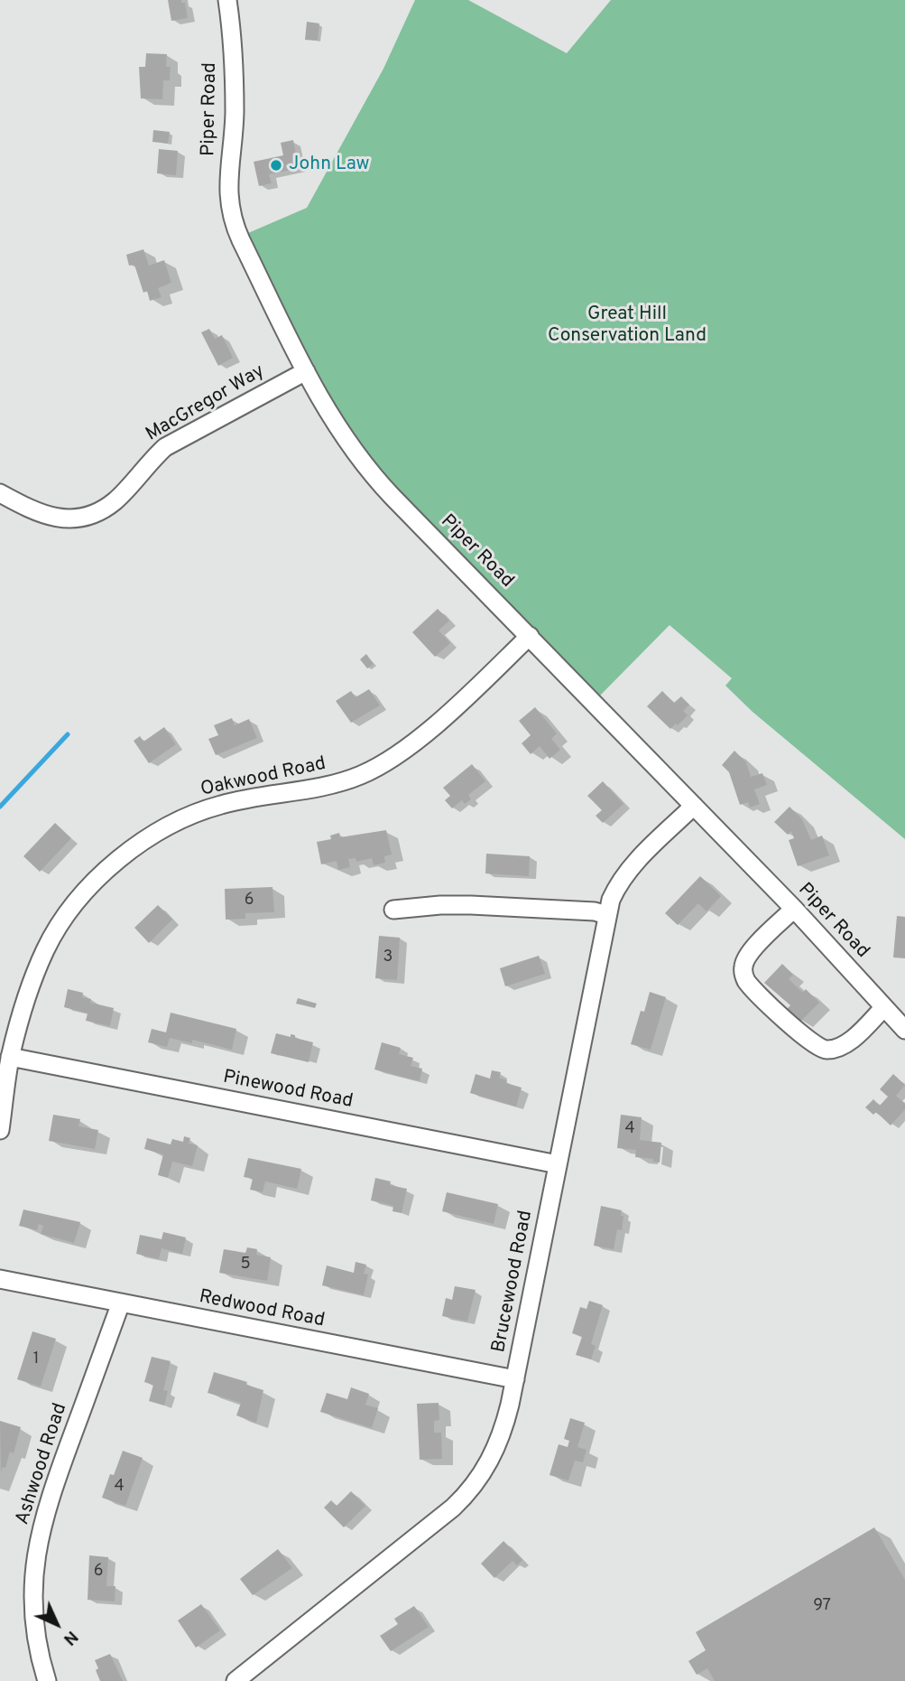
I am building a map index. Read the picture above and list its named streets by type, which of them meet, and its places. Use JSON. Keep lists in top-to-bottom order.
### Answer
{
  "streets": {
    "street": [
      "Piper Road",
      "MacGregor Way",
      "Oakwood Road",
      "Pinewood Road",
      "Brucewood Road",
      "Redwood Road",
      "Ashwood Road"
    ]
  },
  "crossings": [
    ["Piper Road", "MacGregor Way"],
    ["Piper Road", "Oakwood Road"],
    ["Piper Road", "Brucewood Road"],
    ["Oakwood Road", "Pinewood Road"],
    ["Pinewood Road", "Brucewood Road"],
    ["Brucewood Road", "Redwood Road"],
    ["Redwood Road", "Ashwood Road"]
  ],
  "parks": ["Great Hill Conservation Land"],
  "places": ["John Law"],
  "house_numbers": [
    "6",
    "3",
    "4",
    "5",
    "1",
    "4",
    "6",
    "97"
  ],
  "north": "bottom right"
}
